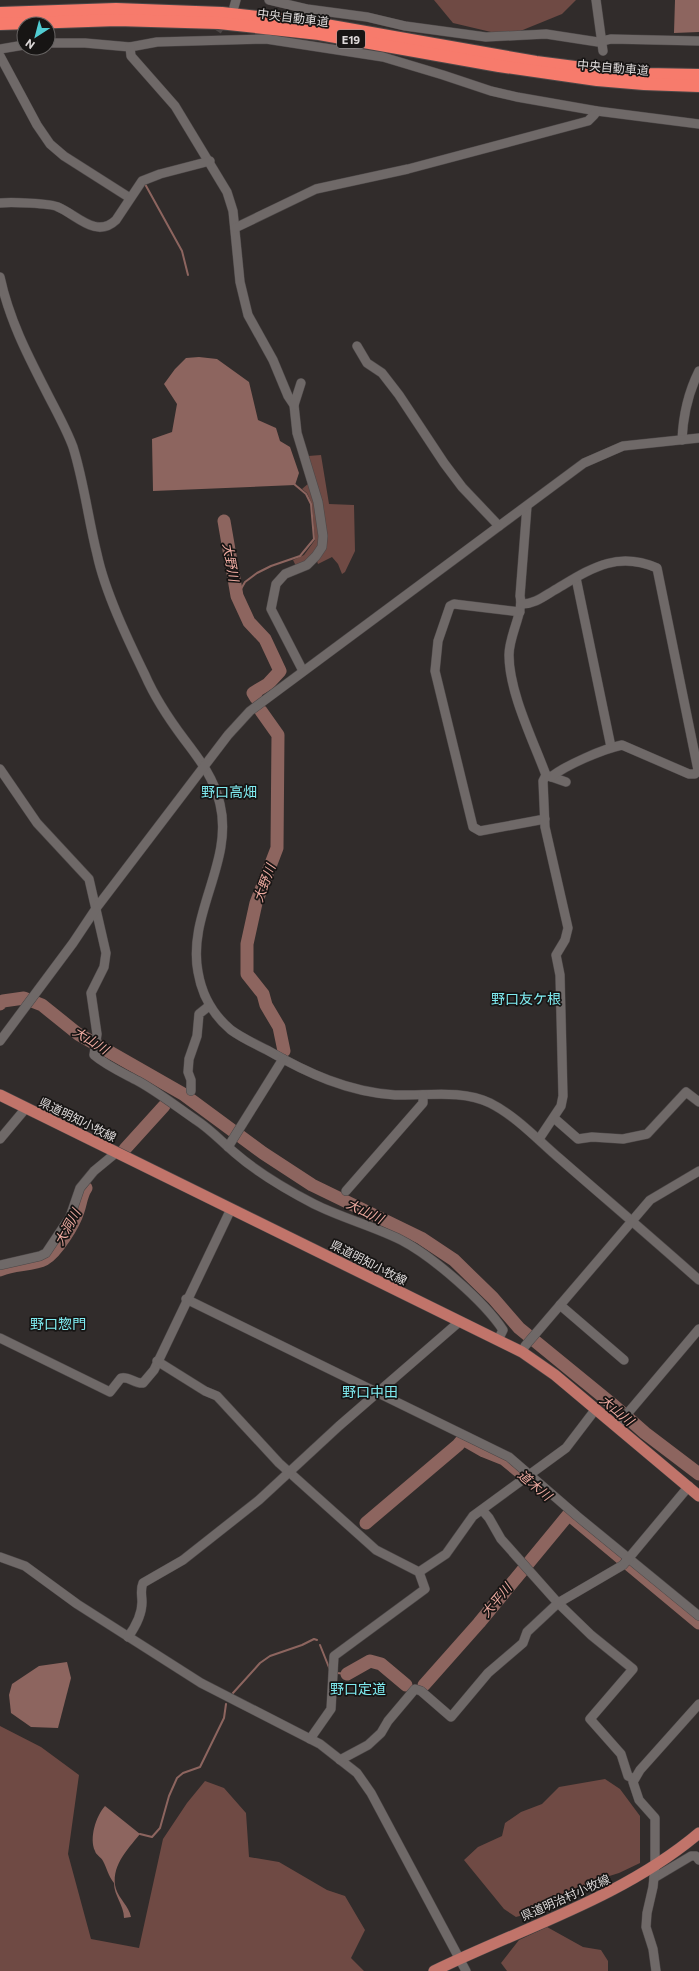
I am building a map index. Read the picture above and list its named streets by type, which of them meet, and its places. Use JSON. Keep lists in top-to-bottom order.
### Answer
{
  "streets": {
    "highway": ["中央自動車道", "E19"],
    "main road": ["県道明知小牧線", "県道明治村小牧線"]
  },
  "districts": [
    "野口高畑",
    "野口友ケ根",
    "野口惣門",
    "野口中田",
    "野口定道"
  ],
  "water": [
    "大野川",
    "大山川",
    "大洞川",
    "道木川",
    "大平川"
  ],
  "north": "bottom left"
}
